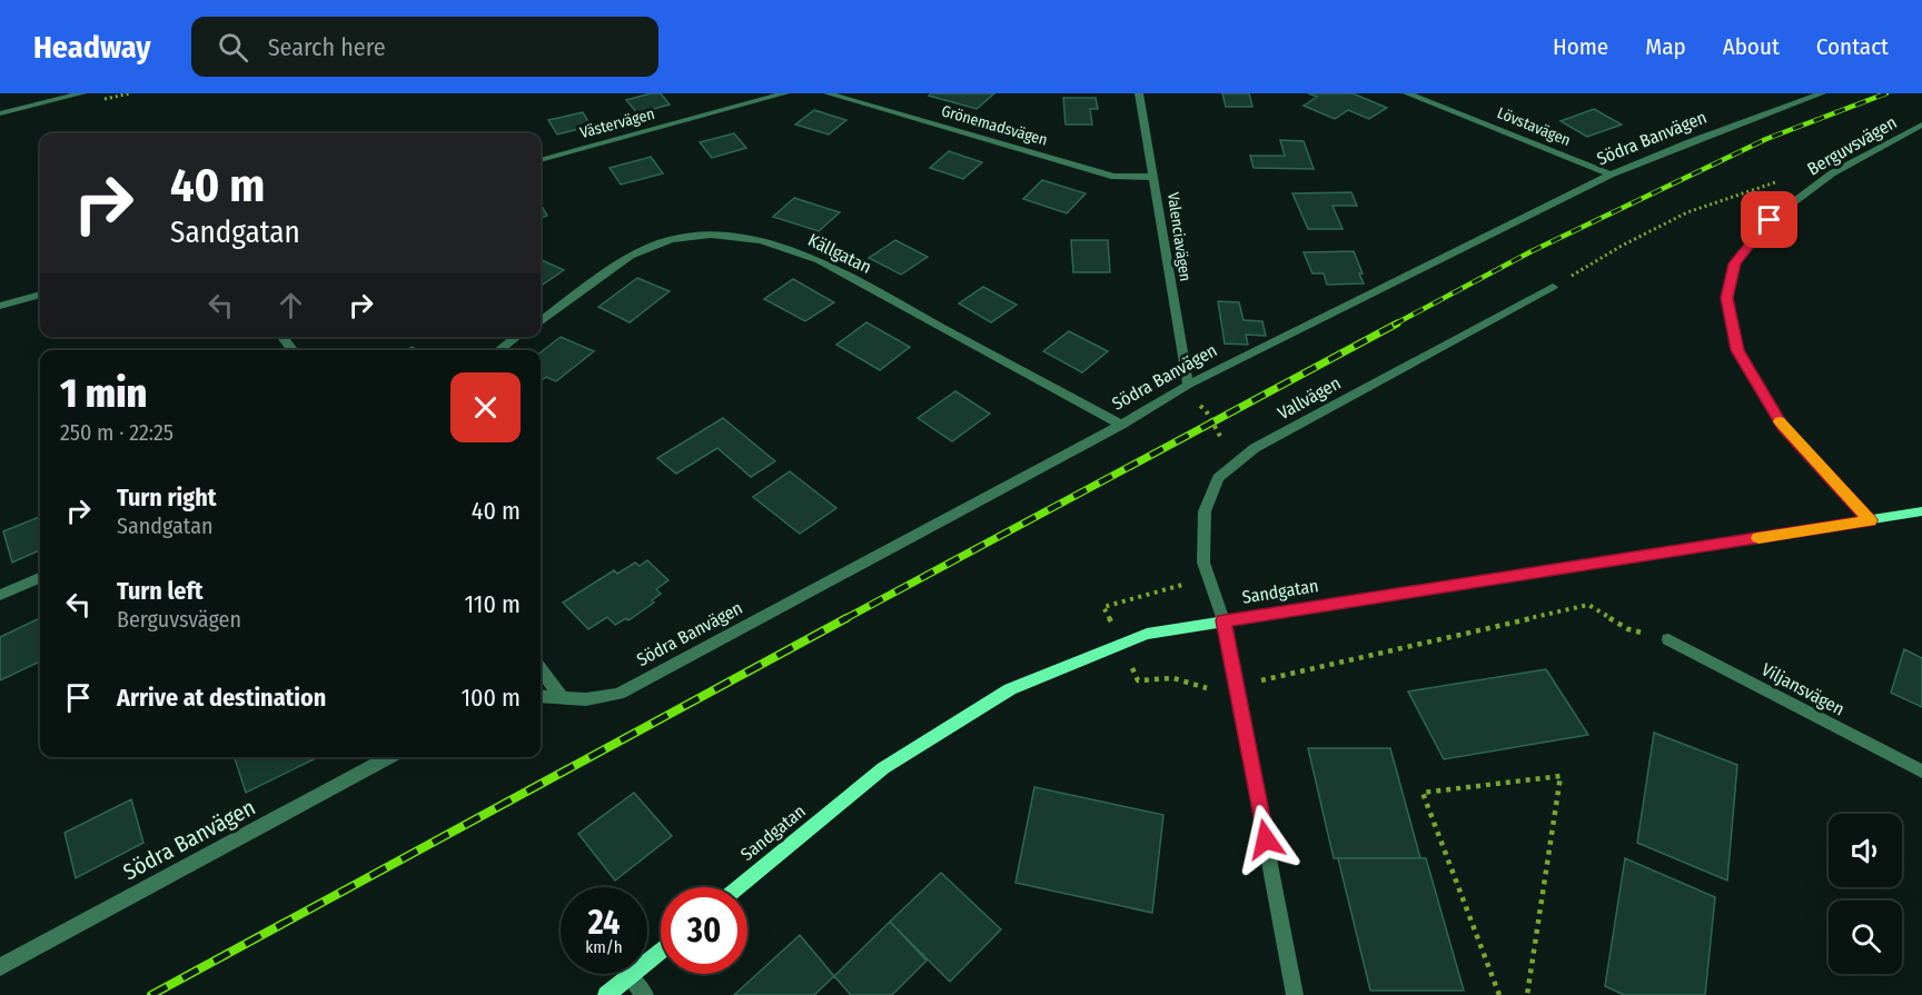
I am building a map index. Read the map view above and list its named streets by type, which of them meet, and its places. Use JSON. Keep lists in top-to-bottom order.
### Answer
{
  "streets": {
    "main road": ["Sandgatan"],
    "street": [
      "Västervägen",
      "Grönemadsvägen",
      "Lövstavägen",
      "Södra Banvägen",
      "Berguvsvägen",
      "Valenciavägen",
      "Källgatan",
      "Vallvägen",
      "Viljansvägen"
    ]
  },
  "crossings": [
    ["Grönemadsvägen", "Valenciavägen"],
    ["Lövstavägen", "Södra Banvägen"],
    ["Södra Banvägen", "Valenciavägen"],
    ["Södra Banvägen", "Källgatan"],
    ["Berguvsvägen", "Sandgatan"],
    ["Vallvägen", "Sandgatan"]
  ],
  "page": {
    "header": "Headway",
    "search": "Search here",
    "nav": [
      "Home",
      "Map",
      "About",
      "Contact"
    ],
    "turn": ["40 m", "Sandgatan"],
    "heading": ["1 min", "250 m · 22:25"],
    "list": [
      {
        "name": "Turn right",
        "note": "Sandgatan",
        "value": "40 m"
      },
      {
        "name": "Turn left",
        "note": "Berguvsvägen",
        "value": "110 m"
      },
      {
        "name": "Arrive at destination",
        "value": "100 m"
      }
    ],
    "speed": "24 km/h",
    "limit": "30"
  }
}
